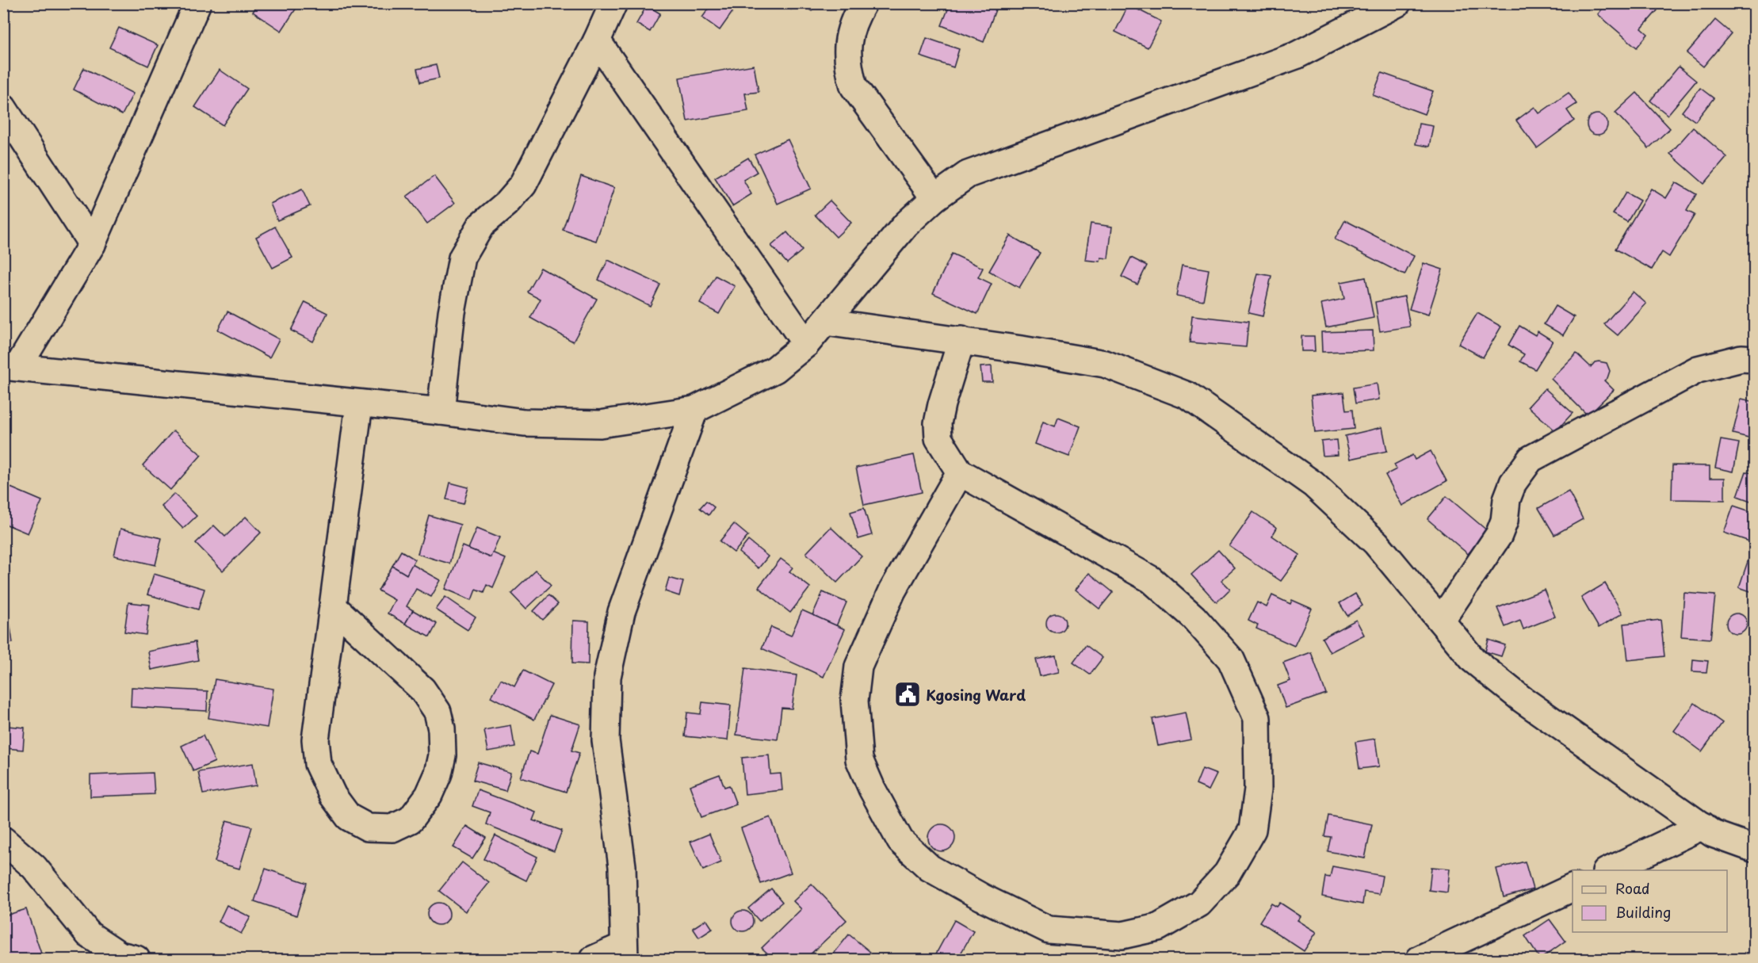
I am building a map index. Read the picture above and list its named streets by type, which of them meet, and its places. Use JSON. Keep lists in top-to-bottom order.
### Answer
{
  "places": {
    "public building": ["Kgosing Ward"]
  },
  "legend": ["Road", "Building"]
}
